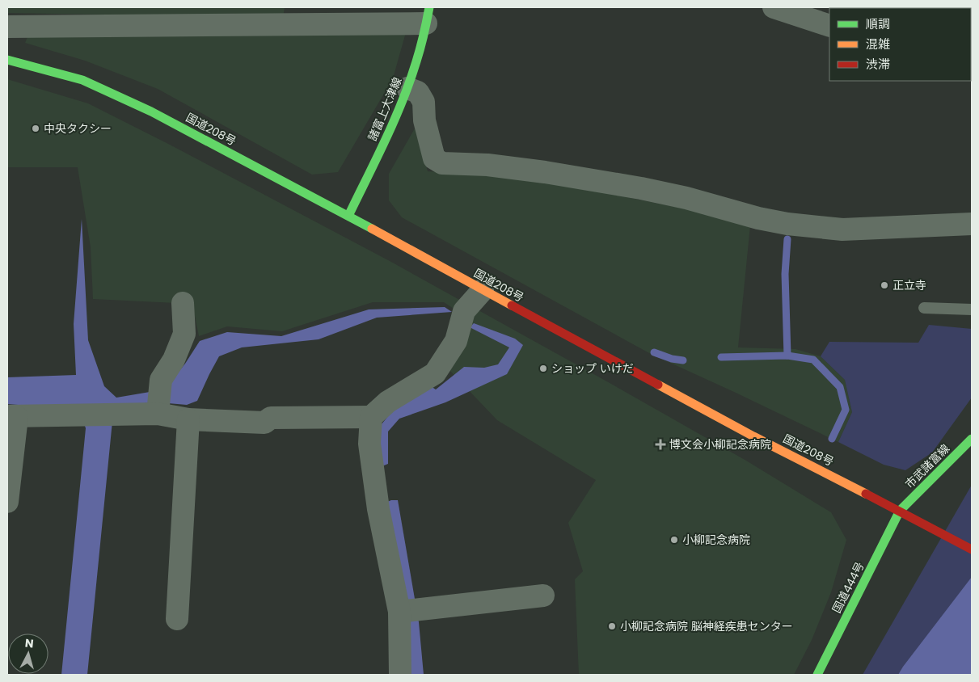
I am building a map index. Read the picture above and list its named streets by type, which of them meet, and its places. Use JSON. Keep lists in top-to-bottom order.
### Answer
{
  "streets": {
    "main road": [
      "諸富上大津線",
      "国道208号",
      "市武諸富線",
      "国道444号"
    ]
  },
  "crossings": [
    ["諸富上大津線", "国道208号"],
    ["国道208号", "市武諸富線"],
    ["国道208号", "国道444号"],
    ["市武諸富線", "国道444号"]
  ],
  "places": {
    "other": [
      "中央タクシー",
      "正立寺",
      "ショップ いけだ",
      "小柳記念病院",
      "小柳記念病院 脳神経疾患センター"
    ],
    "health": ["博文会小柳記念病院"]
  },
  "legend": ["順調", "混雑", "渋滞"],
  "north": "top"
}
